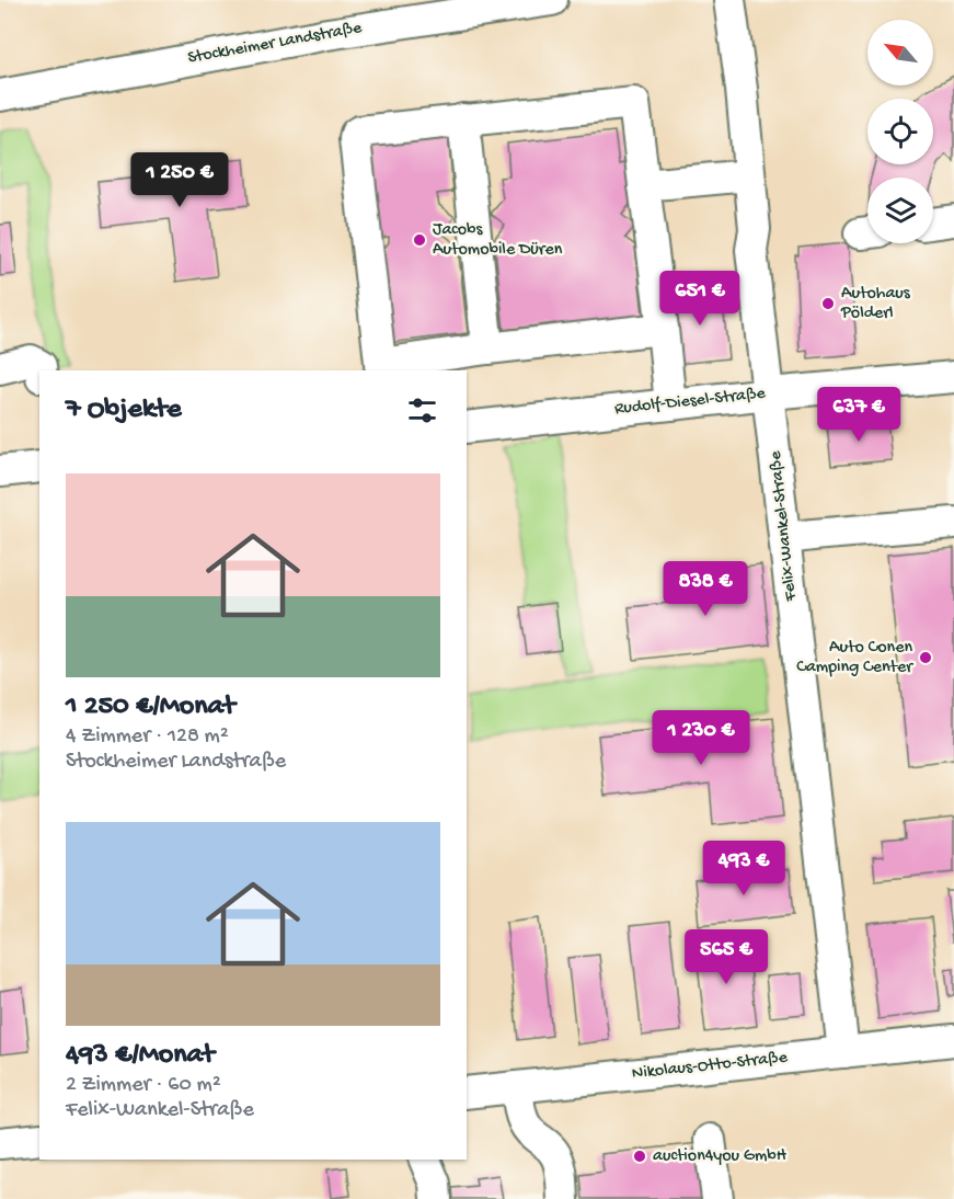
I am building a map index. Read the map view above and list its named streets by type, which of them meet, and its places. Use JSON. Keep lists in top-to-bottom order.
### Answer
{
  "streets": {
    "street": [
      "Stockheimer Landstraße",
      "Rudolf-Diesel-Straße",
      "Felix-Wankel-Straße",
      "Nikolaus-Otto-Straße"
    ]
  },
  "crossings": [
    ["Rudolf-Diesel-Straße", "Felix-Wankel-Straße"],
    ["Felix-Wankel-Straße", "Nikolaus-Otto-Straße"]
  ],
  "places": [
    "Jacobs Automobile Düren",
    "Autohaus Pölderl",
    "Auto Conen Camping Center",
    "auction4you GmbH"
  ],
  "north": "top left",
  "page": {
    "price": [
      "1 250 €",
      "651 €",
      "637 €",
      "838 €",
      "1 230 €",
      "493 €",
      "565 €"
    ],
    "heading": "7 Objekte",
    "list": [
      {
        "name": "1 250 €/Monat",
        "note": "4 Zimmer · 128 m² · Stockheimer Landstraße"
      },
      {
        "name": "493 €/Monat",
        "note": "2 Zimmer · 60 m² · Felix-Wankel-Straße"
      }
    ]
  }
}
